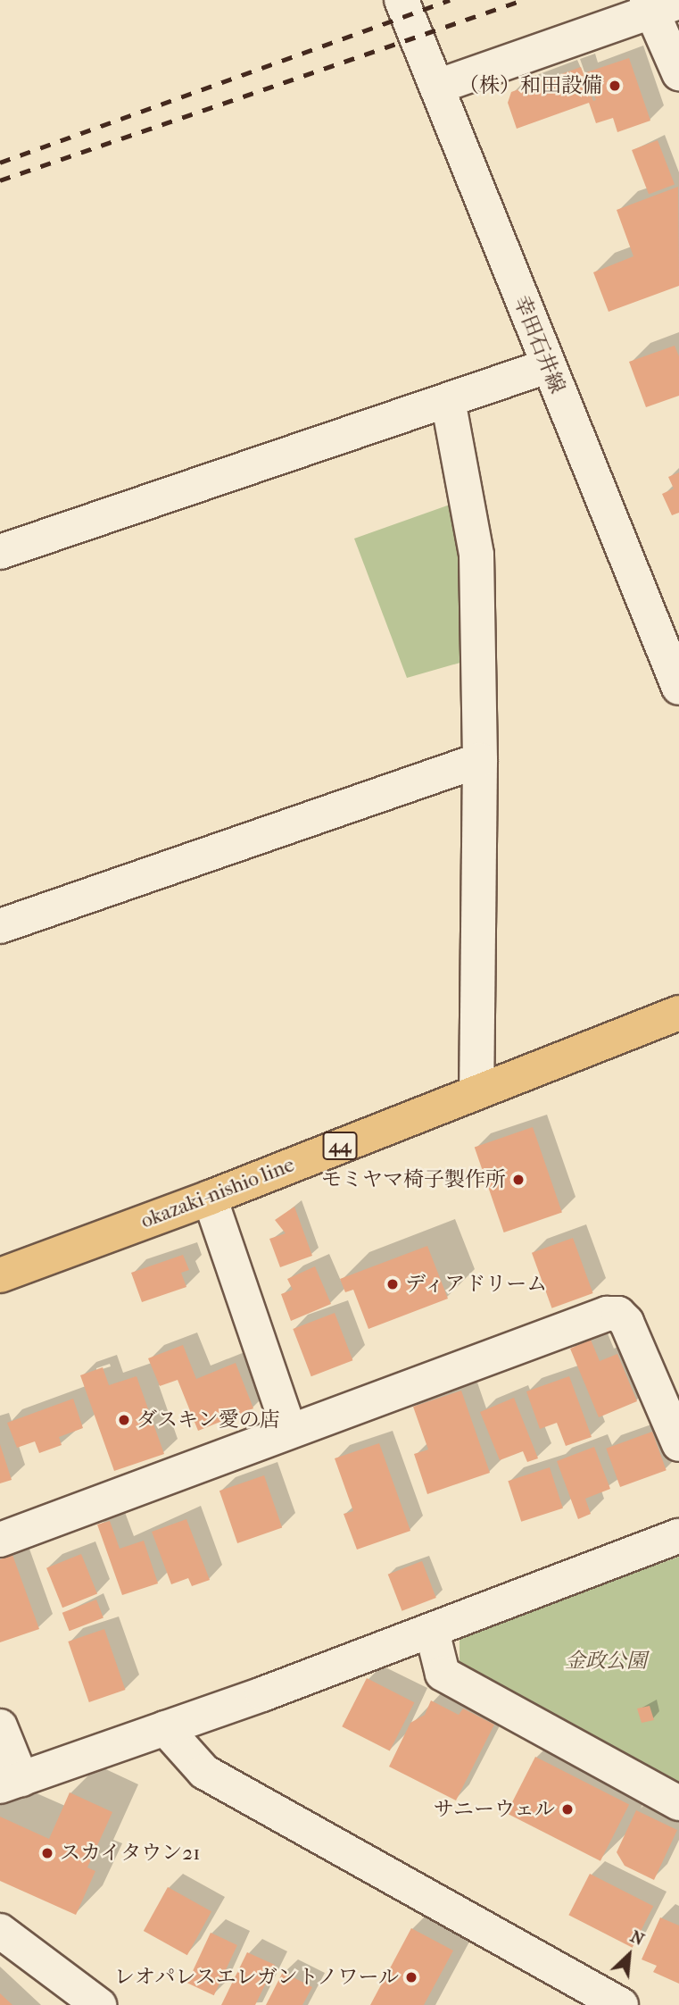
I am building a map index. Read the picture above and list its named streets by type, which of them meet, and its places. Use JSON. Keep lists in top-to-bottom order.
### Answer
{
  "streets": {
    "main road": ["44", "okazaki-nishio line"],
    "street": ["幸田石井線"]
  },
  "parks": ["金政公園"],
  "places": [
    "（株）和田設備",
    "モミヤマ椅子製作所",
    "ディアドリーム",
    "ダスキン愛の店",
    "サニーウェル",
    "スカイタウン21",
    "レオパレスエレガントノワール"
  ],
  "north": "top right"
}
